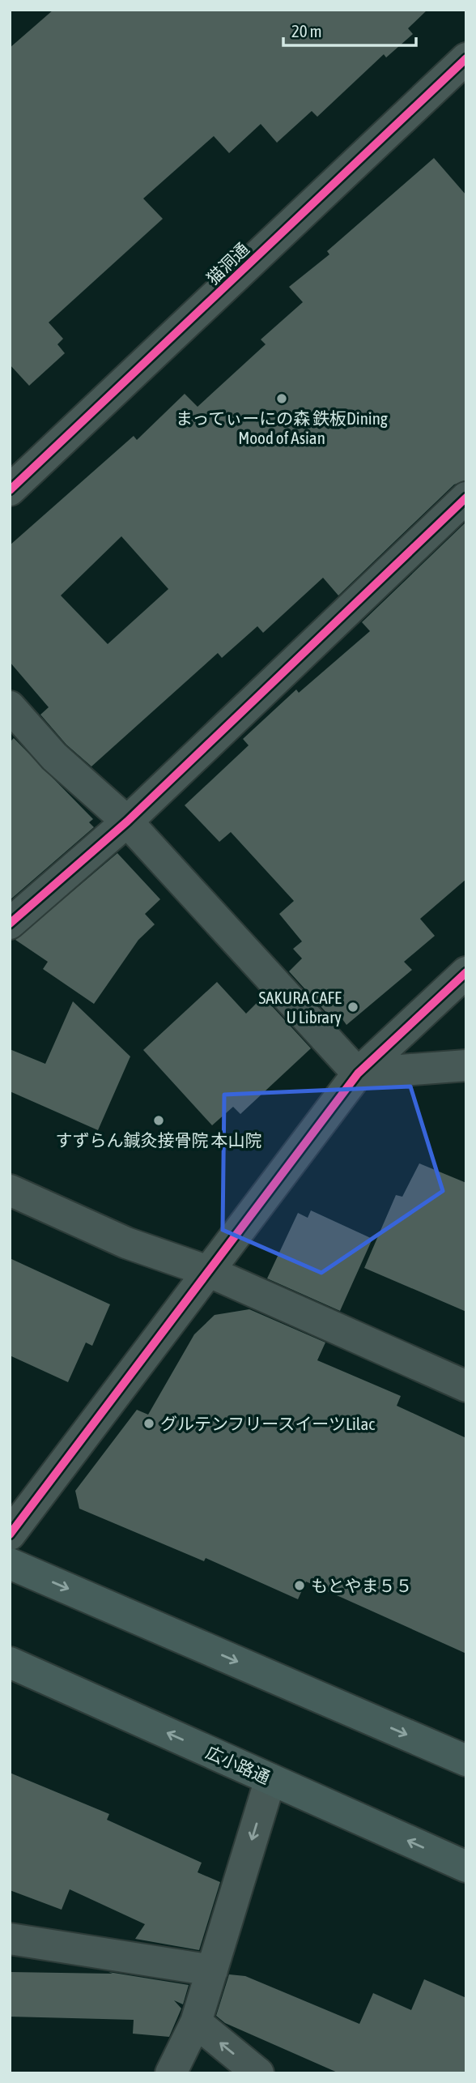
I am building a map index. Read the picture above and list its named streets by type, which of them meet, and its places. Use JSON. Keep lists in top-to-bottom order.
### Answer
{
  "streets": {
    "main road": ["広小路通"],
    "street": ["猫洞通"]
  },
  "places": [
    "まってぃーにの森 鉄板Dining Mood of Asian",
    "SAKURA CAFE U Library",
    "すずらん鍼灸接骨院 本山院",
    "グルテンフリースイーツLilac",
    "もとやま５５"
  ],
  "scale_bar": "20 m"
}
